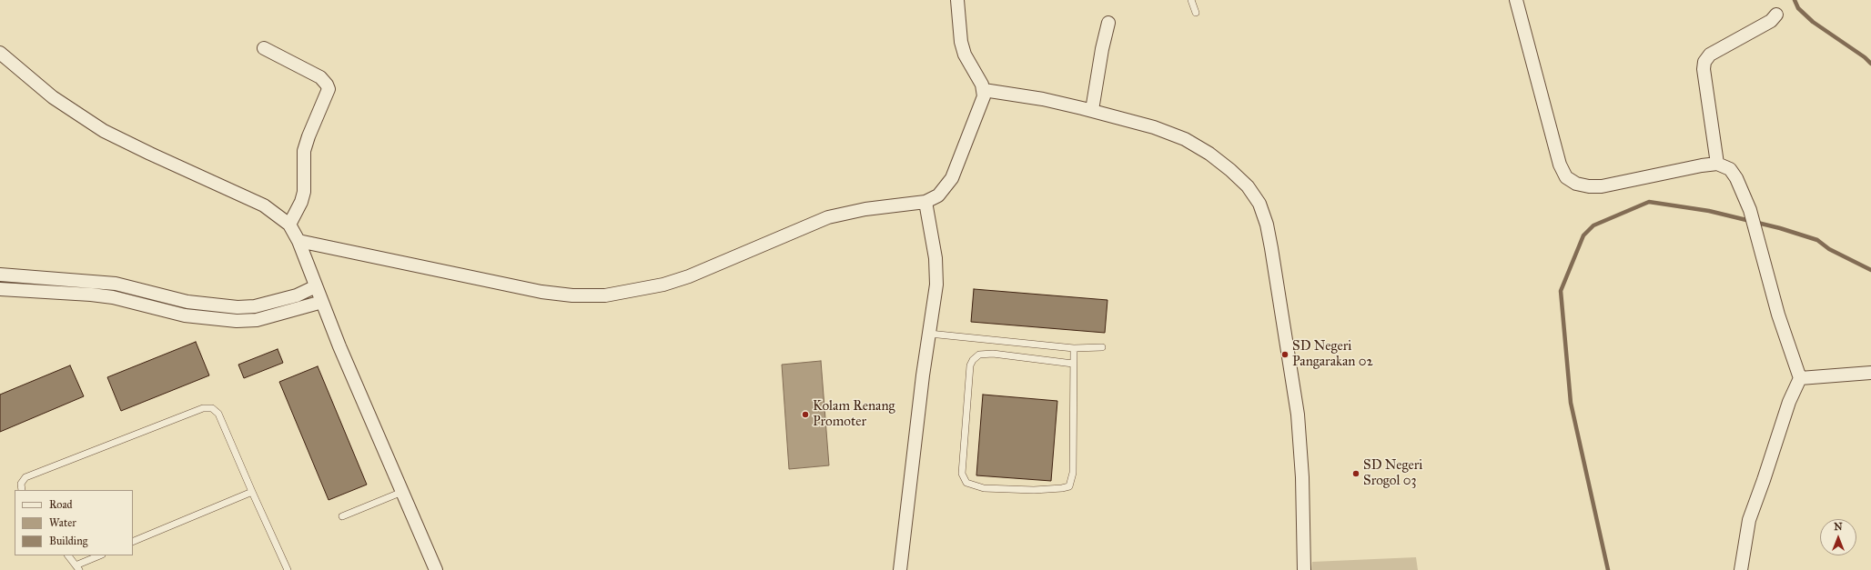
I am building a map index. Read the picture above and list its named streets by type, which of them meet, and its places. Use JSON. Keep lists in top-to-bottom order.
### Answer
{
  "places": ["SD Negeri Pangarakan 02", "Kolam Renang Promoter", "SD Negeri Srogol 03"],
  "legend": ["Road", "Water", "Building"],
  "north": "top"
}
